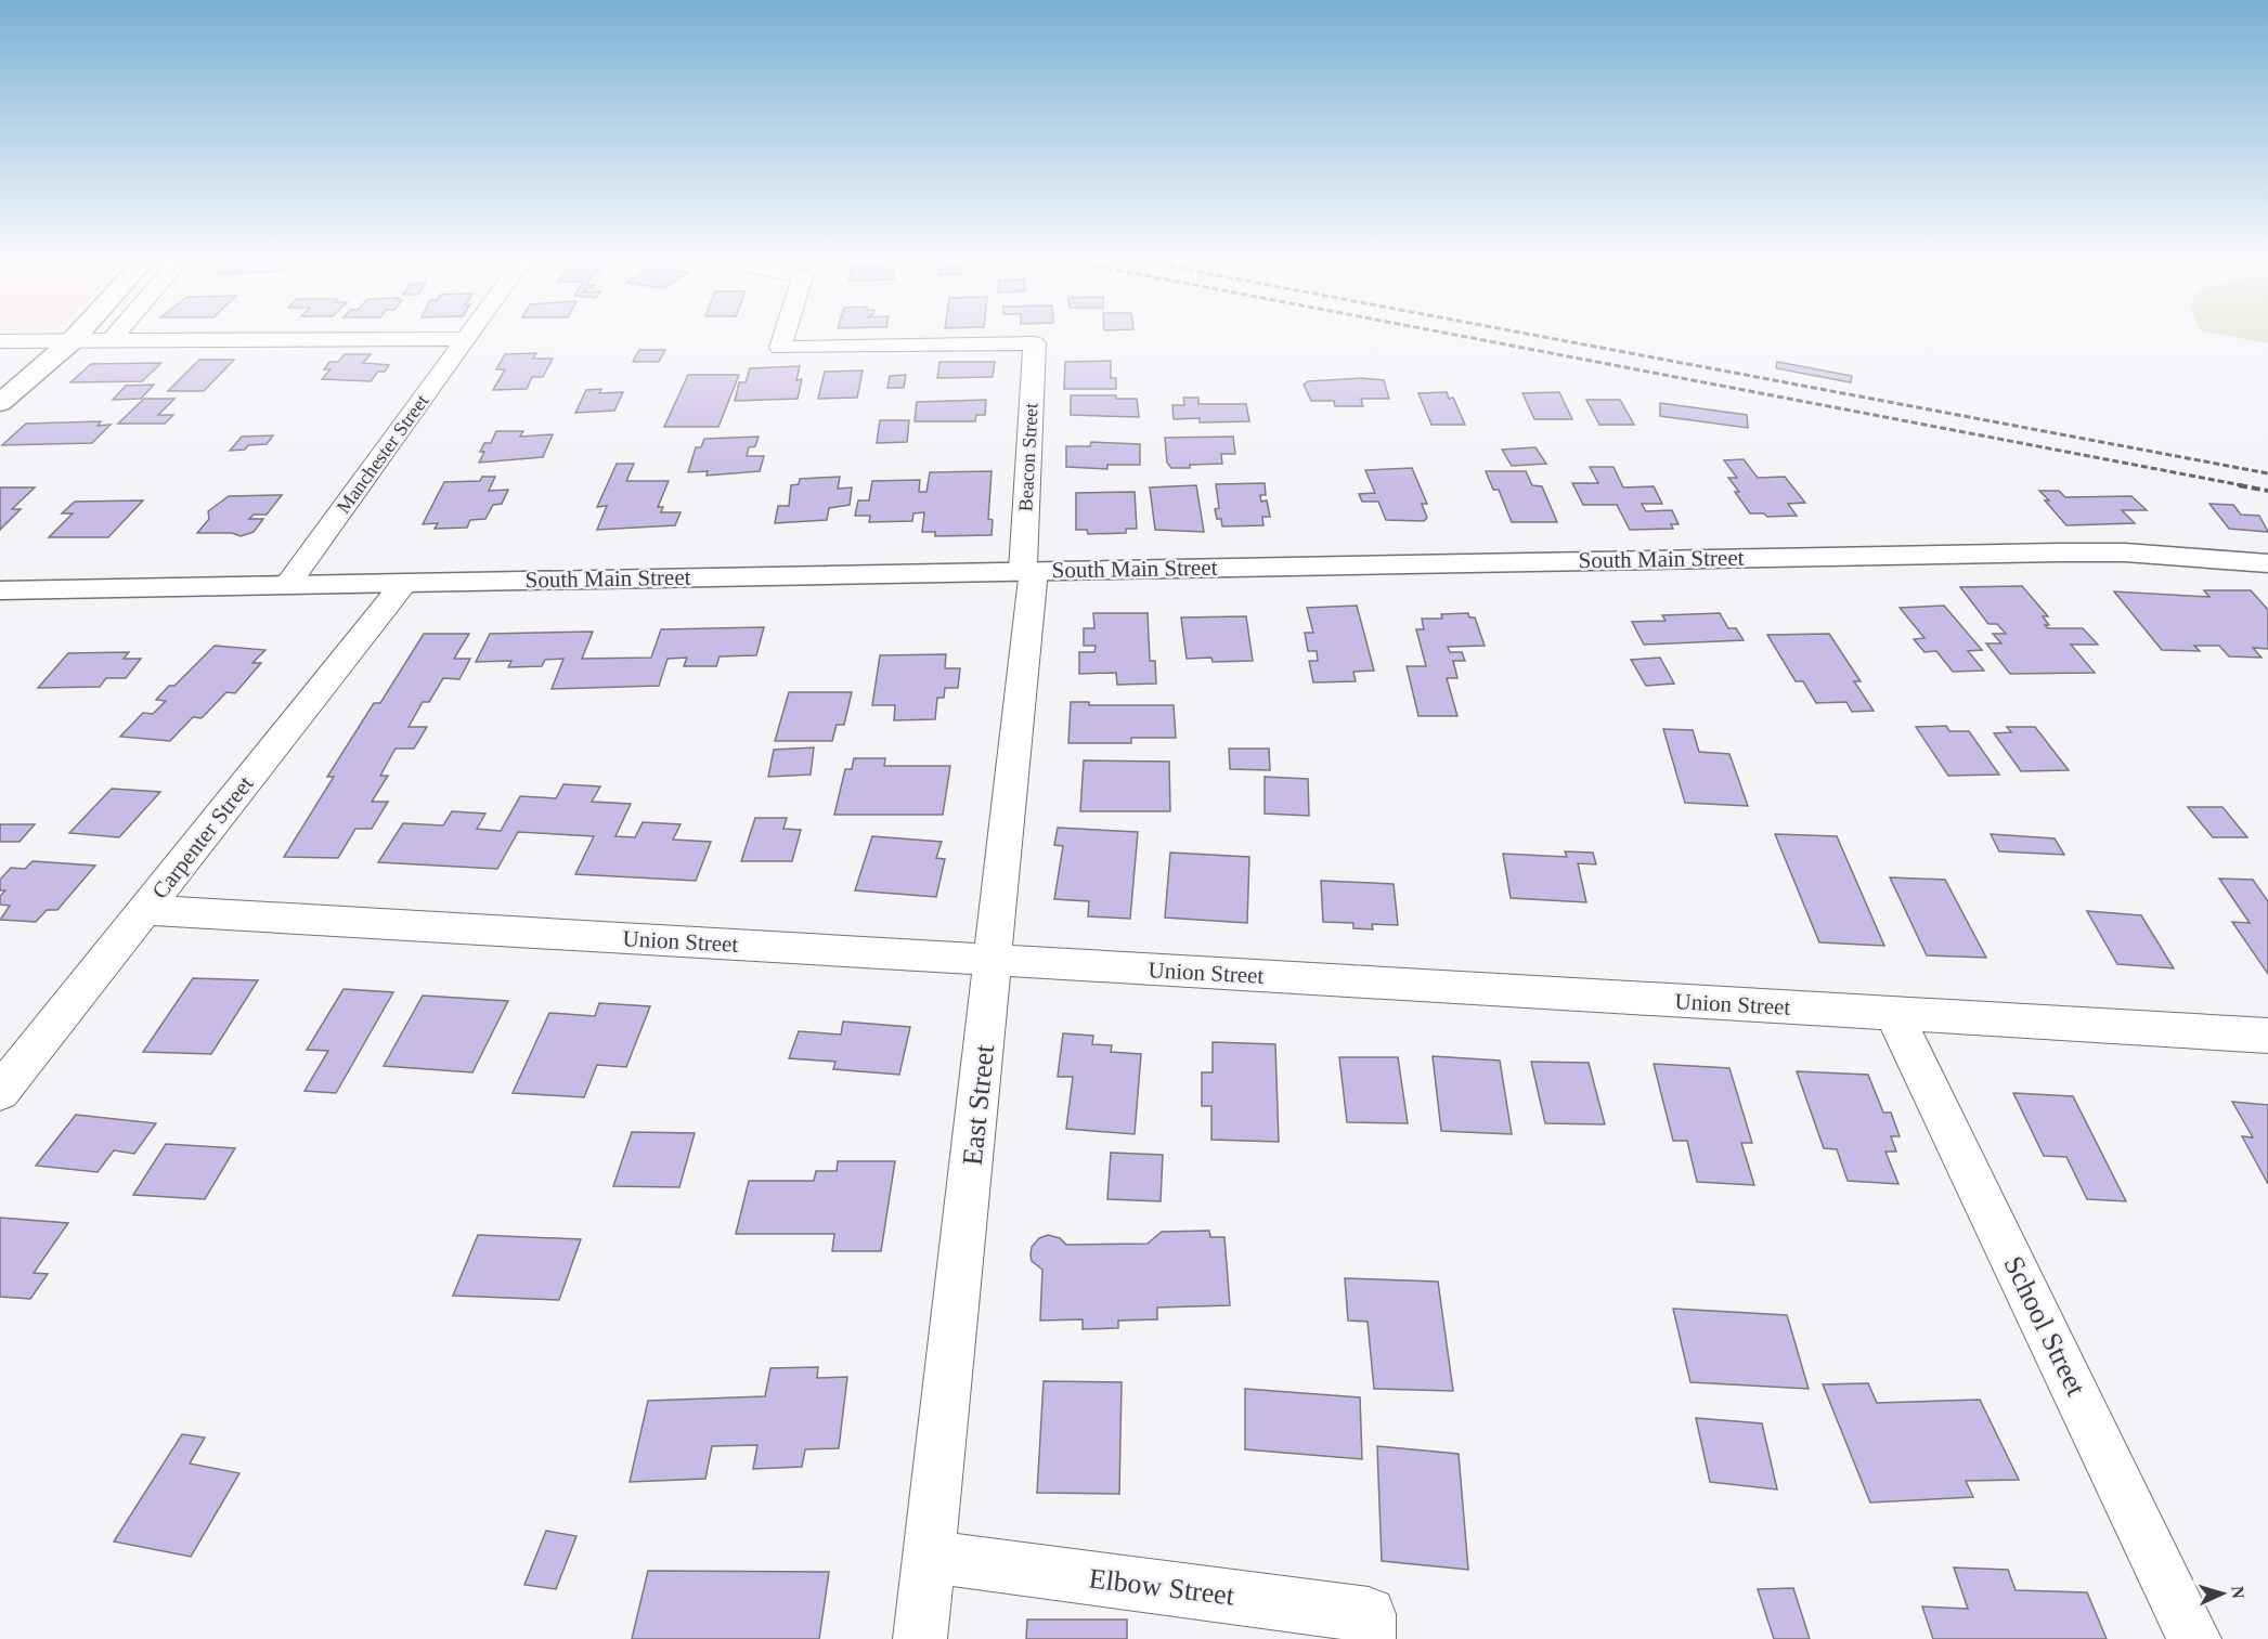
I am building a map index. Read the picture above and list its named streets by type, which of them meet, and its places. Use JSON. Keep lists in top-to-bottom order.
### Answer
{
  "streets": {
    "main road": ["South Main Street"],
    "street": [
      "Manchester Street",
      "Beacon Street",
      "Carpenter Street",
      "Union Street",
      "East Street",
      "School Street",
      "Elbow Street"
    ]
  },
  "crossings": [
    ["Manchester Street", "South Main Street"],
    ["Beacon Street", "South Main Street"],
    ["Beacon Street", "East Street"],
    ["South Main Street", "Carpenter Street"],
    ["South Main Street", "East Street"],
    ["Carpenter Street", "Union Street"],
    ["Union Street", "East Street"],
    ["Union Street", "School Street"],
    ["East Street", "Elbow Street"]
  ],
  "north": "right"
}
